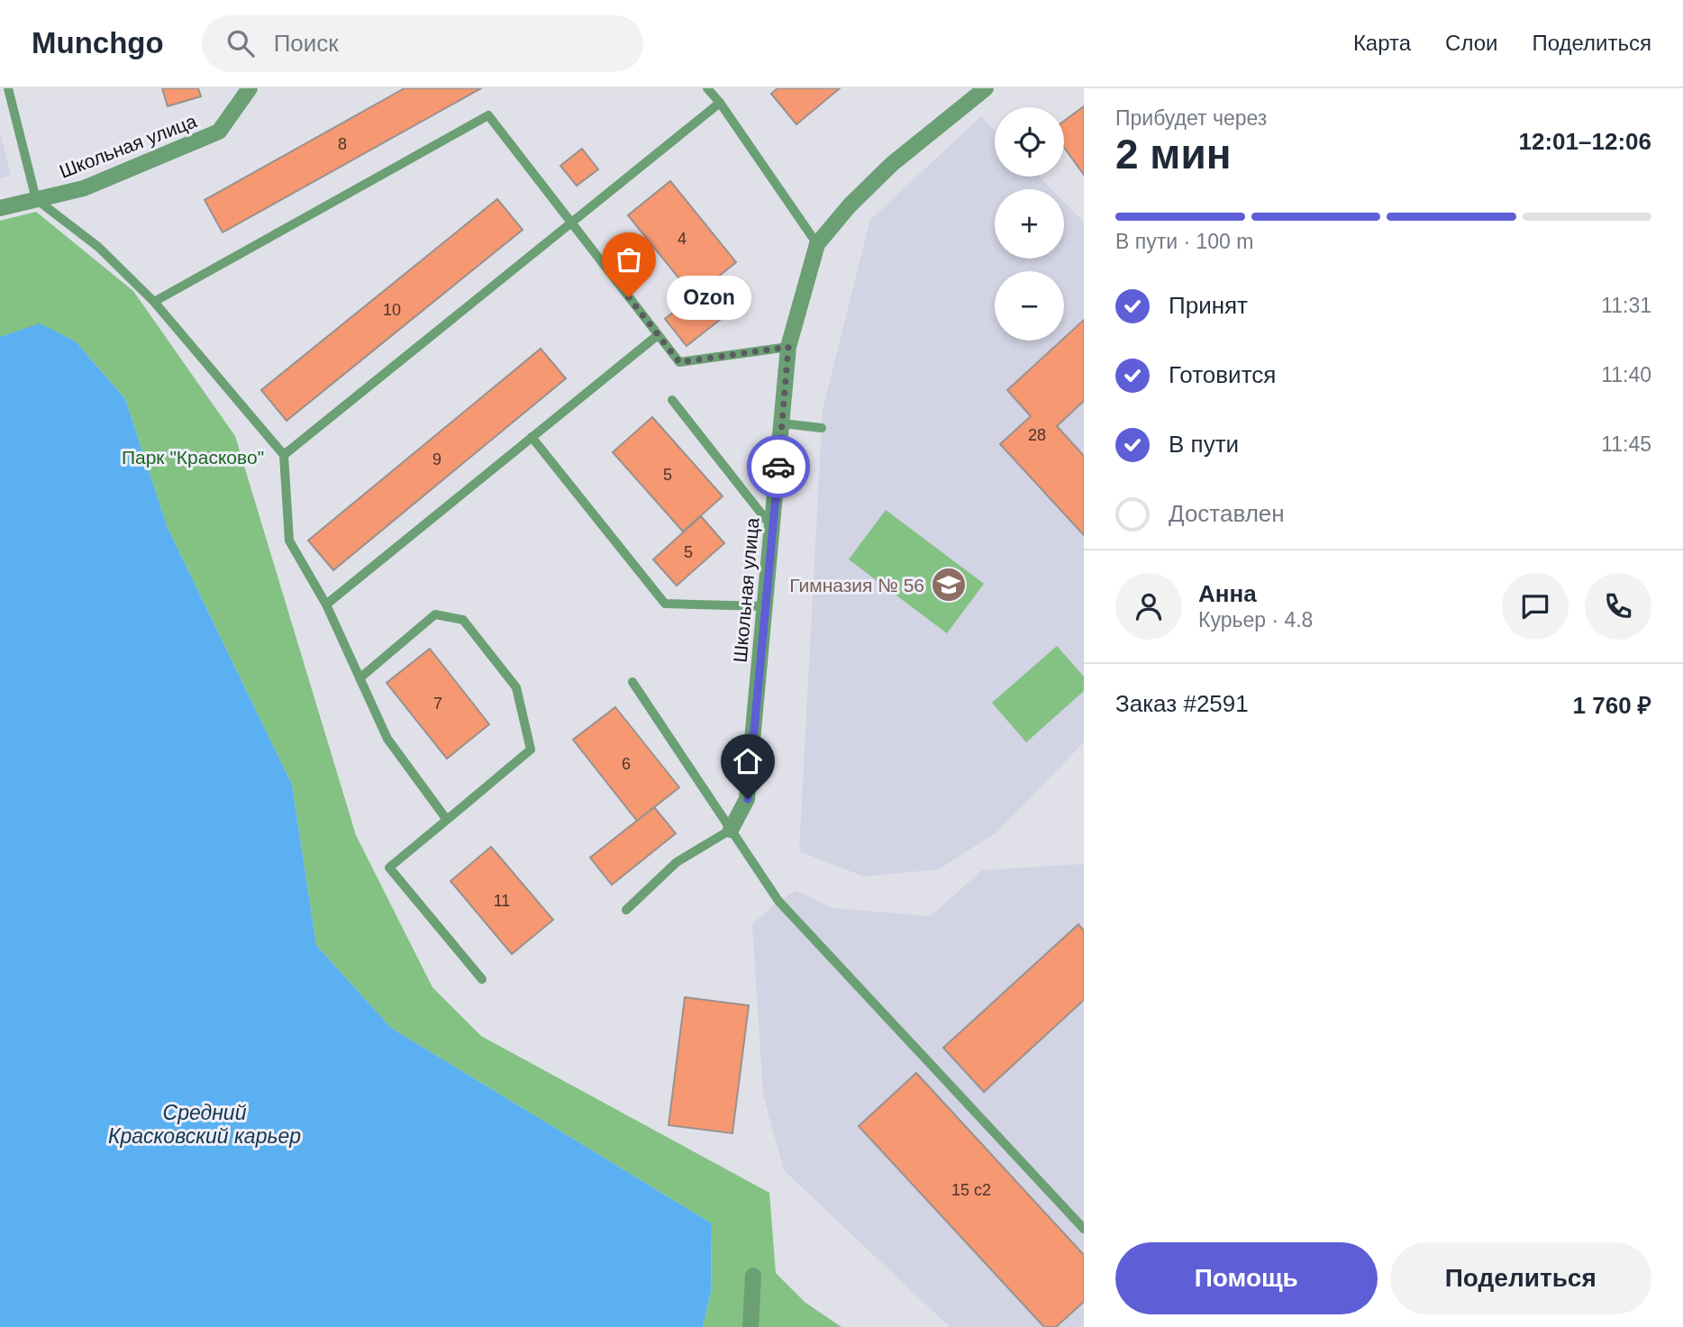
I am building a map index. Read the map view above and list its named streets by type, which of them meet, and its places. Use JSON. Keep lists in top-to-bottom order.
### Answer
{
  "streets": {
    "street": ["Школьная улица"]
  },
  "water": ["Средний Красковский карьер"],
  "parks": ["Парк \"Красково\""],
  "places": {
    "other": ["Ozon"],
    "school or university": ["Гимназия № 56"]
  },
  "house_numbers": [
    "8",
    "4",
    "10",
    "28",
    "9",
    "5",
    "5",
    "7",
    "6",
    "11",
    "15 с2"
  ],
  "page": {
    "header": "Munchgo",
    "search": "Поиск",
    "nav": ["Карта", "Слои", "Поделиться"],
    "heading": ["2 мин", "Прибудет через", "12:01–12:06"],
    "panel": [
      "Анна",
      "Курьер · 4.8",
      "Заказ #2591",
      "1 760 ₽"
    ],
    "map_buttons": ["+", "−"],
    "bar": "В пути · 100 m",
    "list": [
      ["Принят", "11:31"],
      ["Готовится", "11:40"],
      ["В пути", "11:45"],
      "Доставлен"
    ],
    "bubble": "Ozon",
    "buttons": ["Помощь", "Поделиться"]
  }
}
